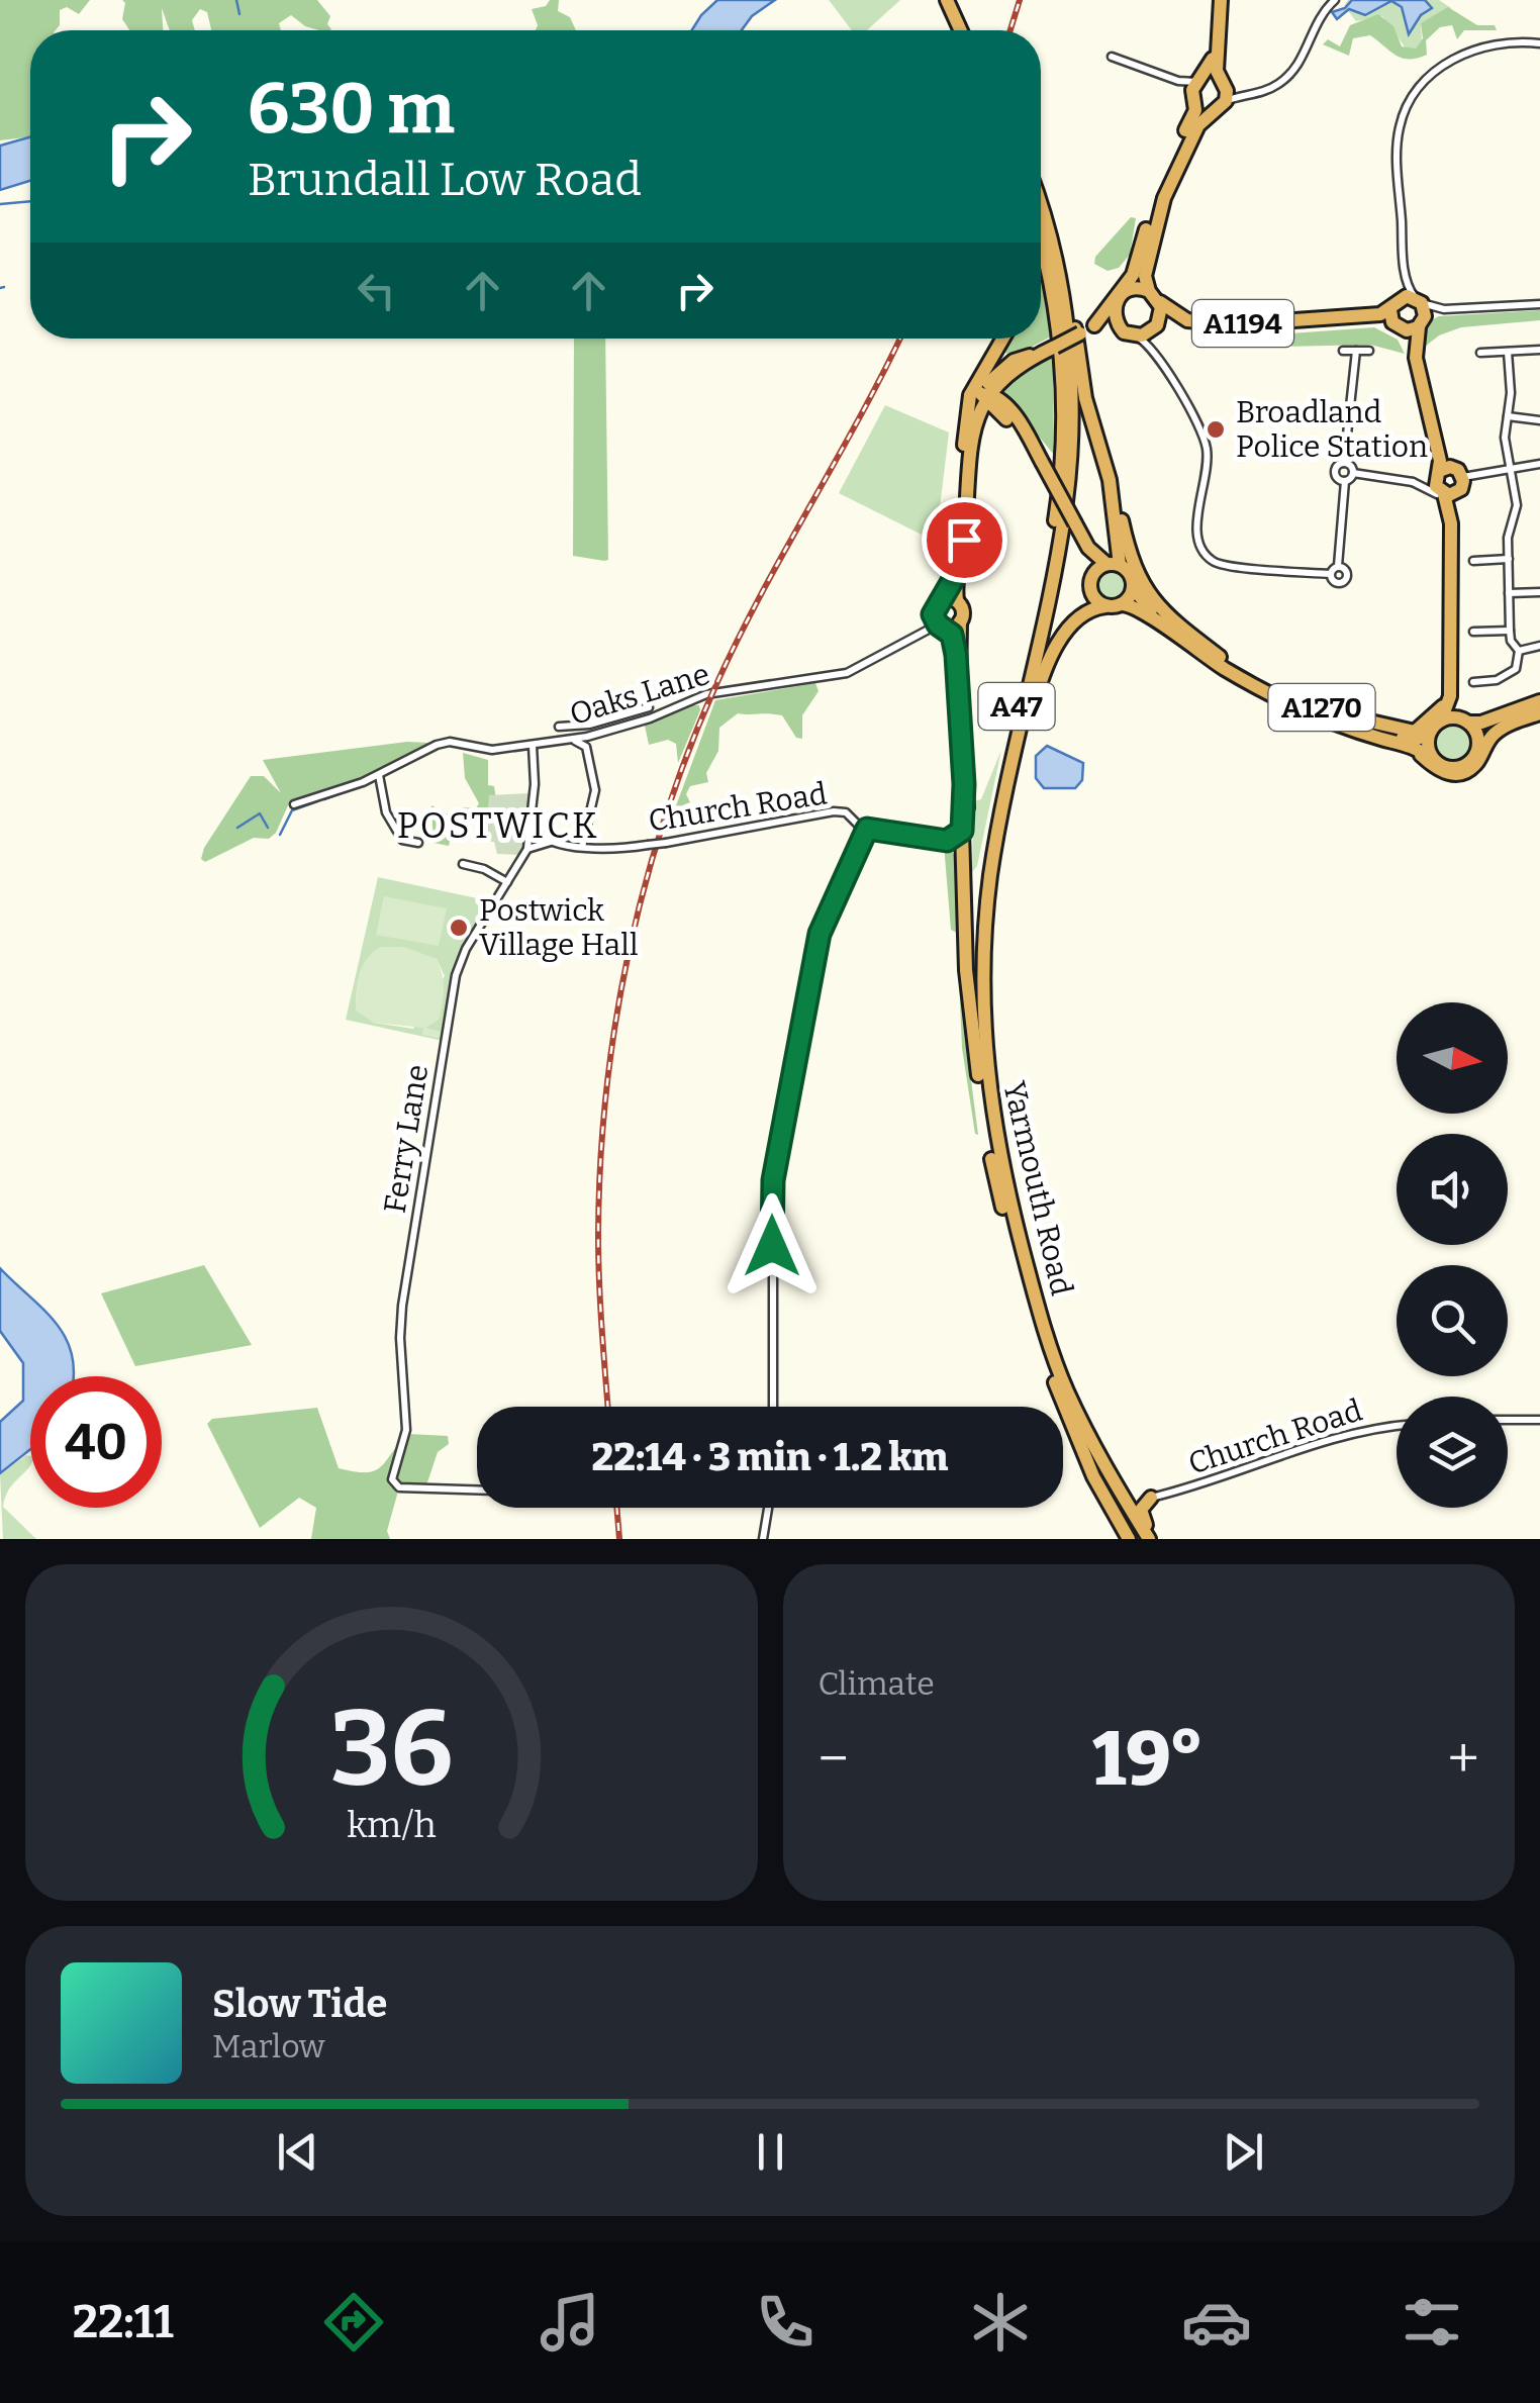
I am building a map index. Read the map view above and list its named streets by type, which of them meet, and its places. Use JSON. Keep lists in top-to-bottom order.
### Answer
{
  "streets": {
    "highway": [
      "A1194",
      "A47",
      "A1270",
      "Yarmouth Road"
    ],
    "street": ["Oaks Lane", "Church Road", "Ferry Lane"]
  },
  "crossings": [
    ["A47", "A1270"],
    ["A47", "Church Road"],
    ["A47", "Yarmouth Road"]
  ],
  "districts": ["POSTWICK"],
  "places": ["Broadland Police Station", "Postwick Village Hall"],
  "north": "right",
  "page": {
    "turn": ["630 m", "Brundall Low Road"],
    "limit": "40",
    "trip": "22:14 · 3 min · 1.2 km",
    "tile": "Climate",
    "heat": ["−", "19°", "+"],
    "song": ["Slow Tide", "Marlow"],
    "tabs": "22:11",
    "gauge": ["36", "km/h"]
  }
}
